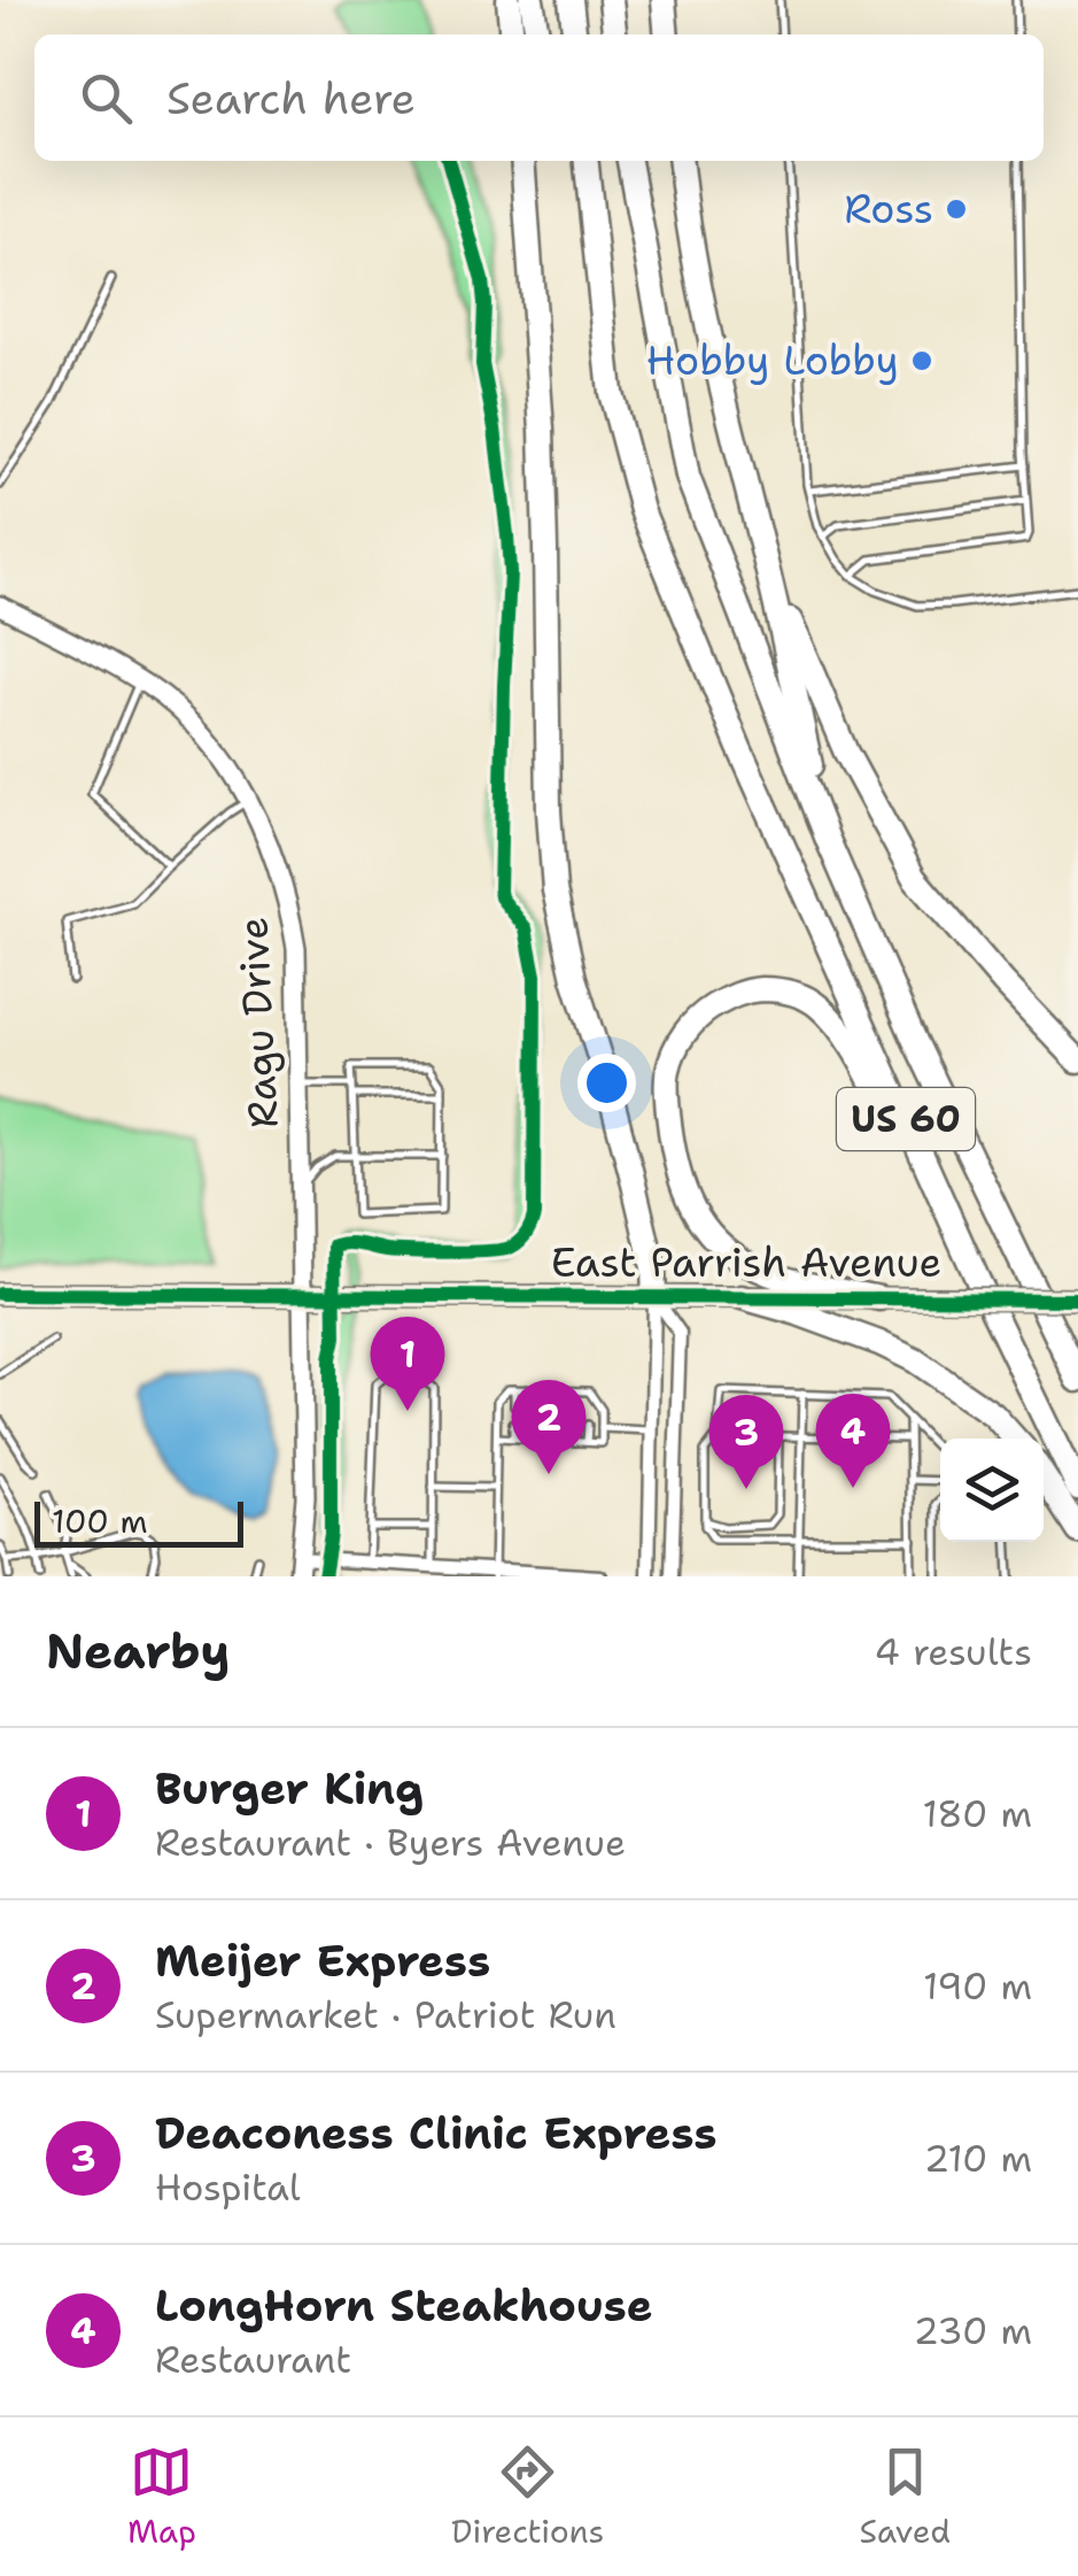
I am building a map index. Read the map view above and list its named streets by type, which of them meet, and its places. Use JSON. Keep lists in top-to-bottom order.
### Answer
{
  "streets": {
    "highway": ["US 60"],
    "main road": ["East Parrish Avenue"],
    "street": ["Ragu Drive"]
  },
  "crossings": [
    ["Ragu Drive", "East Parrish Avenue"]
  ],
  "places": ["Ross", "Hobby Lobby"],
  "scale_bar": "100 m",
  "page": {
    "search": "Search here",
    "pins": [
      "1",
      "2",
      "4",
      "3"
    ],
    "scale": "100 m",
    "heading": ["Nearby", "4 results"],
    "list": [
      {
        "mark": "1",
        "name": "Burger King",
        "note": "Restaurant · Byers Avenue",
        "value": "180 m"
      },
      {
        "mark": "2",
        "name": "Meijer Express",
        "note": "Supermarket · Patriot Run",
        "value": "190 m"
      },
      {
        "mark": "3",
        "name": "Deaconess Clinic Express",
        "note": "Hospital",
        "value": "210 m"
      },
      {
        "mark": "4",
        "name": "LongHorn Steakhouse",
        "note": "Restaurant",
        "value": "230 m"
      }
    ],
    "nav": ["Map", "Directions", "Saved"]
  }
}
